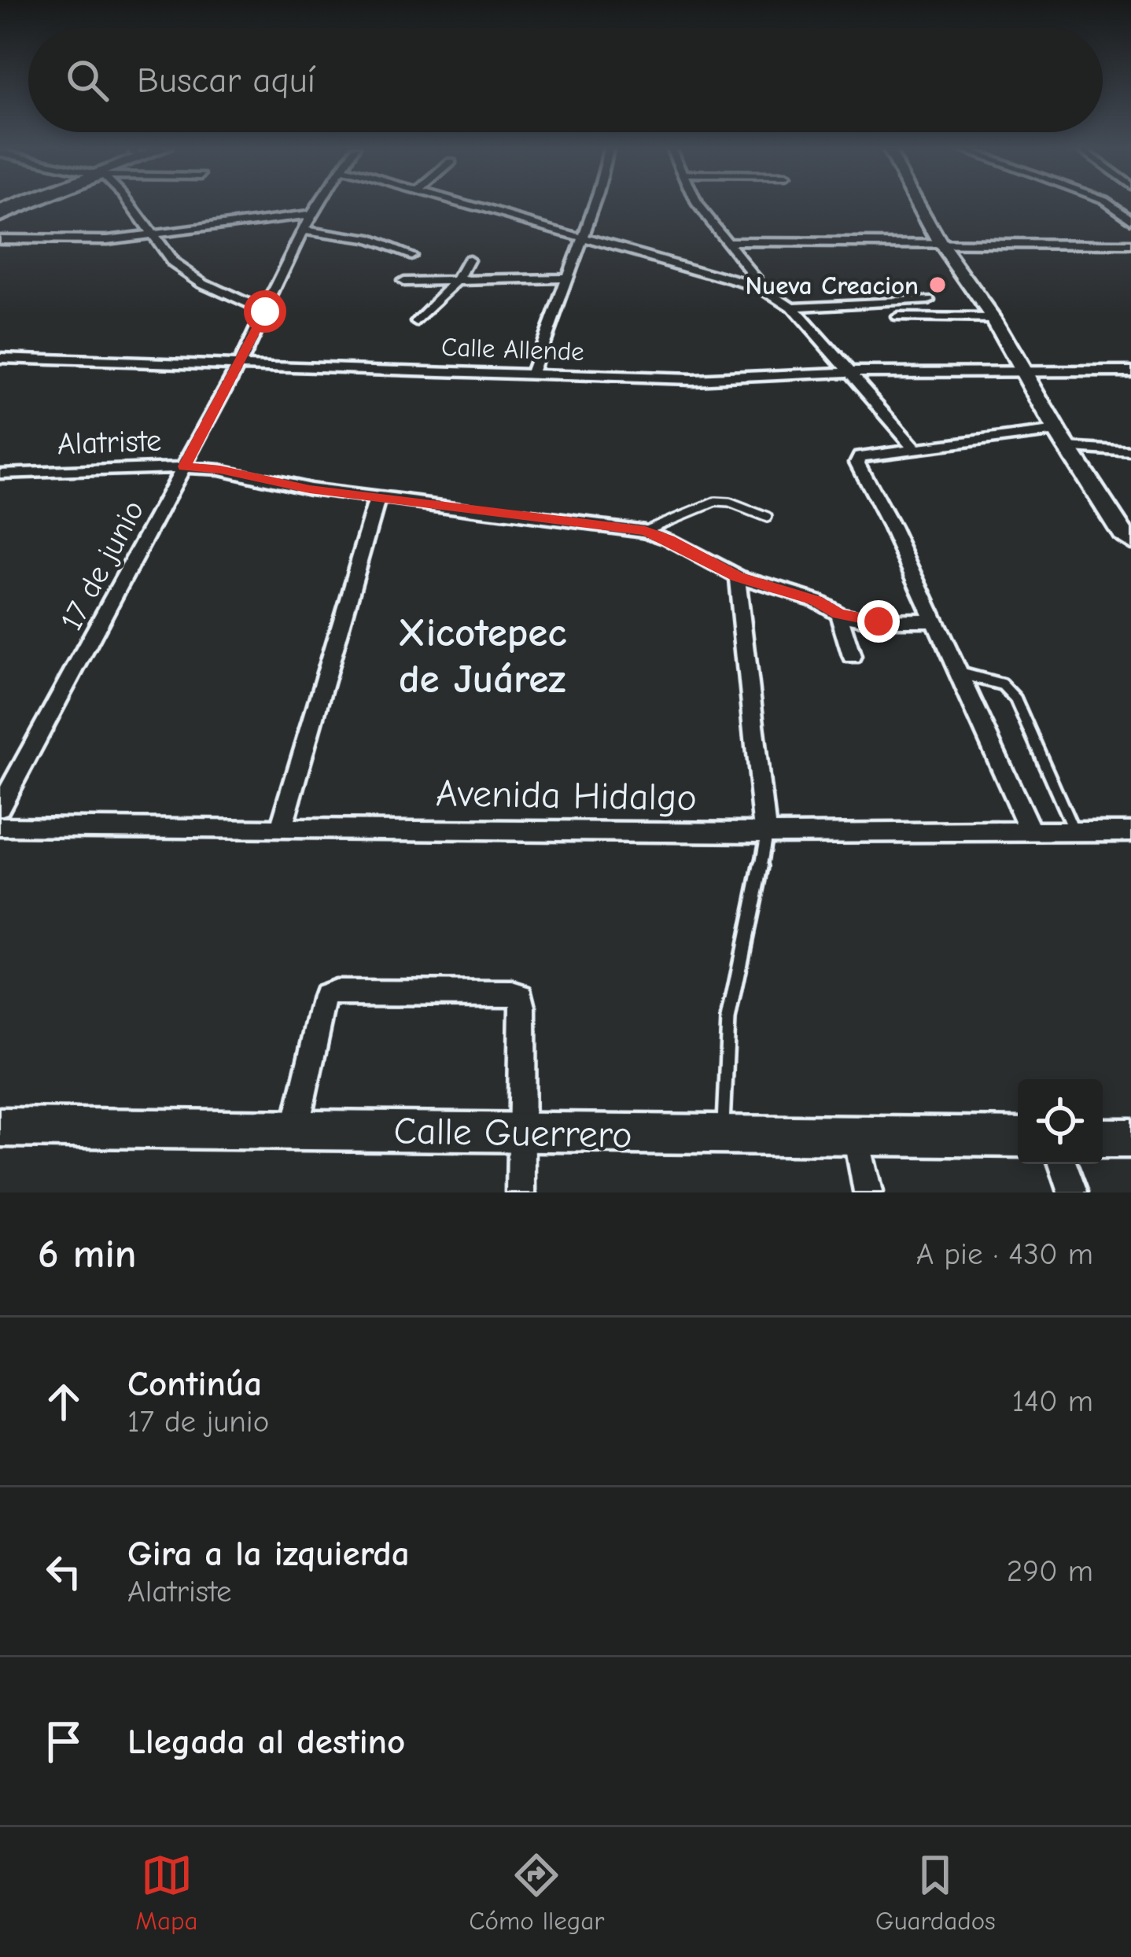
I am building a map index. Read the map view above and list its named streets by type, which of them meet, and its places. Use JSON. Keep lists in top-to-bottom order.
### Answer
{
  "streets": {
    "street": [
      "Calle Allende",
      "Alatriste",
      "17 de junio",
      "Avenida Hidalgo",
      "Calle Guerrero"
    ]
  },
  "crossings": [
    ["Calle Allende", "17 de junio"],
    ["Alatriste", "17 de junio"]
  ],
  "districts": ["Xicotepec de Juárez"],
  "places": ["Nueva Creacion"],
  "page": {
    "search": "Buscar aquí",
    "heading": ["6 min", "A pie · 430 m"],
    "list": [
      ["Continúa", "17 de junio", "140 m"],
      ["Gira a la izquierda", "Alatriste", "290 m"],
      "Llegada al destino"
    ],
    "nav": ["Mapa", "Cómo llegar", "Guardados"]
  }
}
